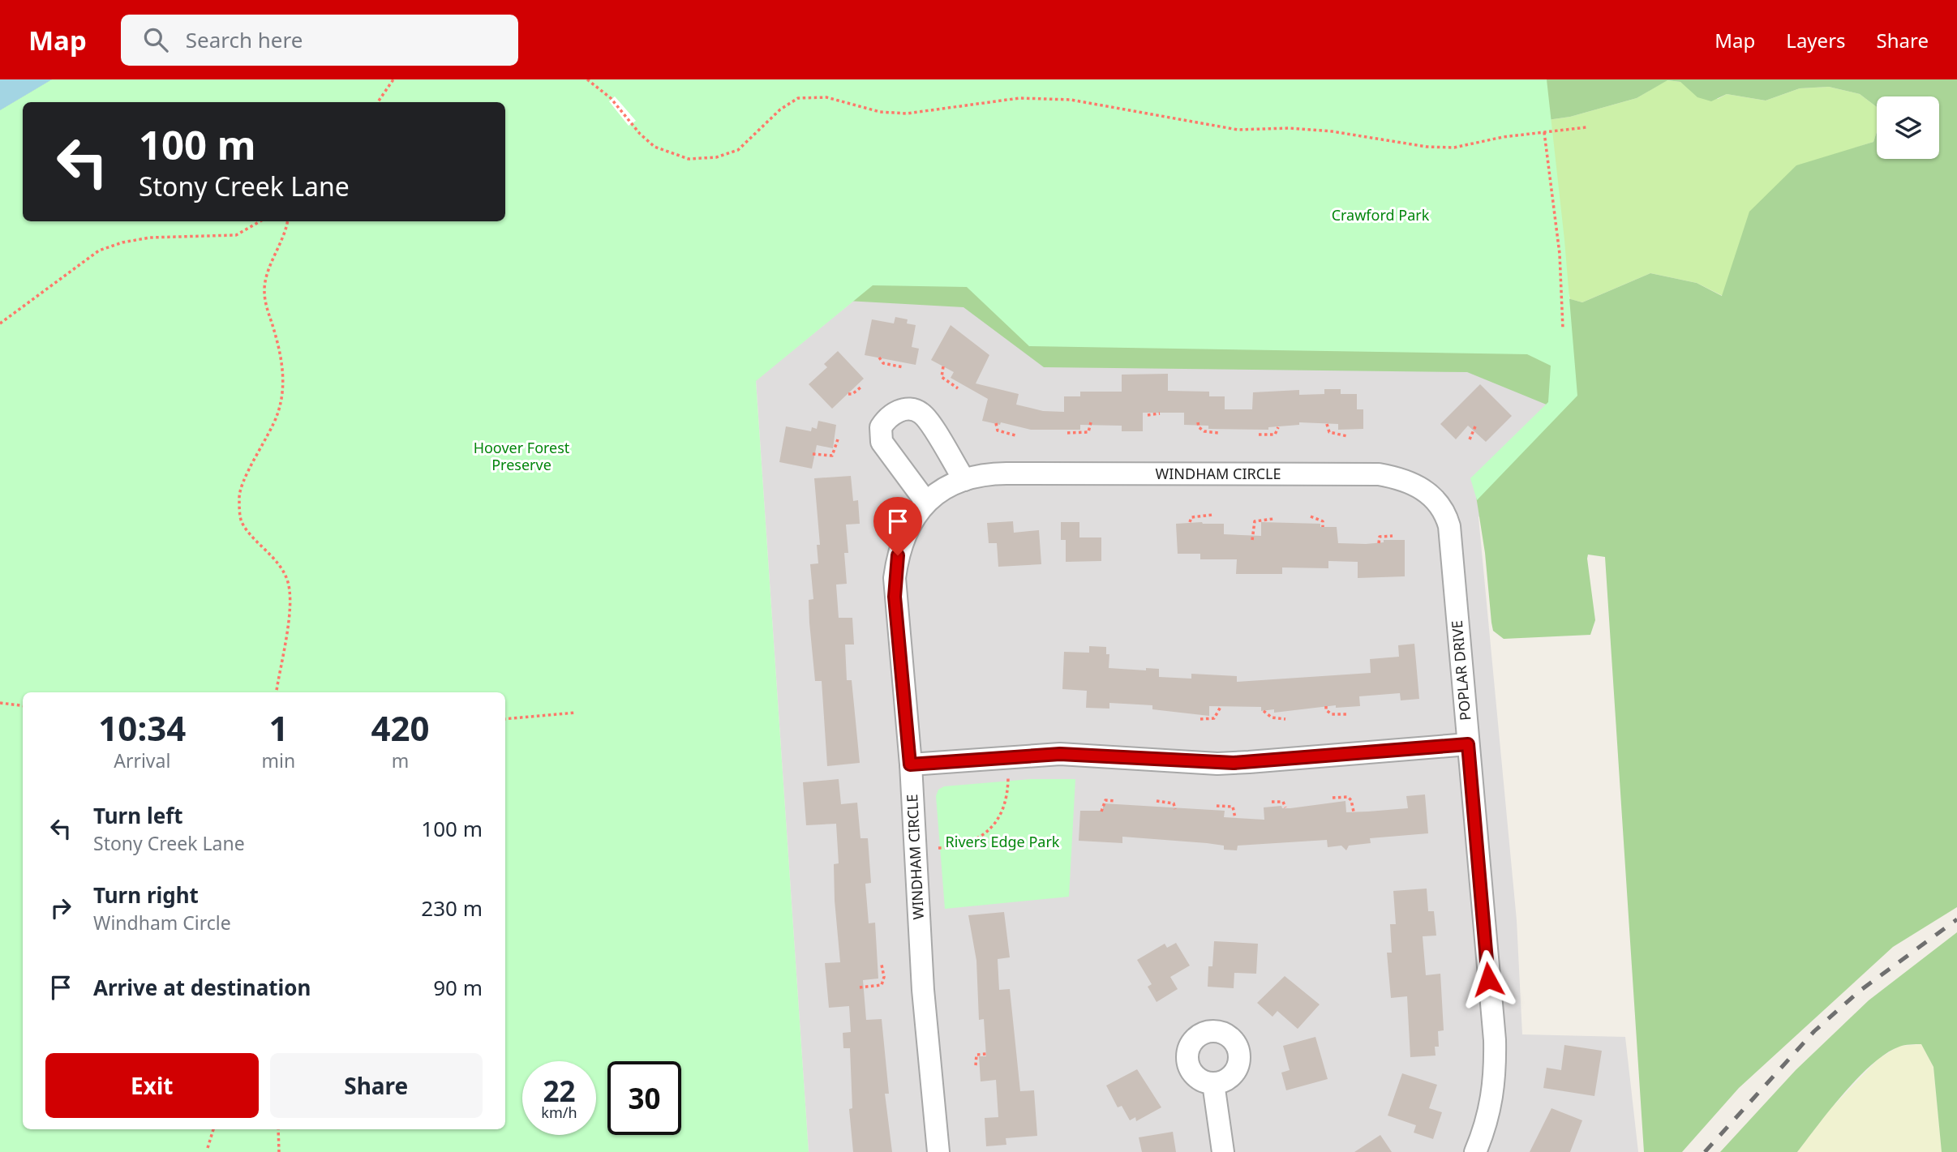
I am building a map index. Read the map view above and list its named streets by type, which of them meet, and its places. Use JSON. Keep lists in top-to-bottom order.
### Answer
{
  "streets": {
    "street": ["WINDHAM CIRCLE", "POPLAR DRIVE"]
  },
  "crossings": [
    ["WINDHAM CIRCLE", "POPLAR DRIVE"]
  ],
  "parks": ["Crawford Park", "Hoover Forest Preserve", "Rivers Edge Park"],
  "page": {
    "header": "Map",
    "search": "Search here",
    "nav": ["Map", "Layers", "Share"],
    "turn": ["100 m", "Stony Creek Lane"],
    "eta": [
      "10:34",
      "Arrival",
      "1",
      "min",
      "420",
      "m"
    ],
    "list": [
      {
        "name": "Turn left",
        "note": "Stony Creek Lane",
        "value": "100 m"
      },
      {
        "name": "Turn right",
        "note": "Windham Circle",
        "value": "230 m"
      },
      {
        "name": "Arrive at destination",
        "value": "90 m"
      }
    ],
    "buttons": ["Exit", "Share"],
    "speed": "22 km/h",
    "limit": "30"
  }
}
